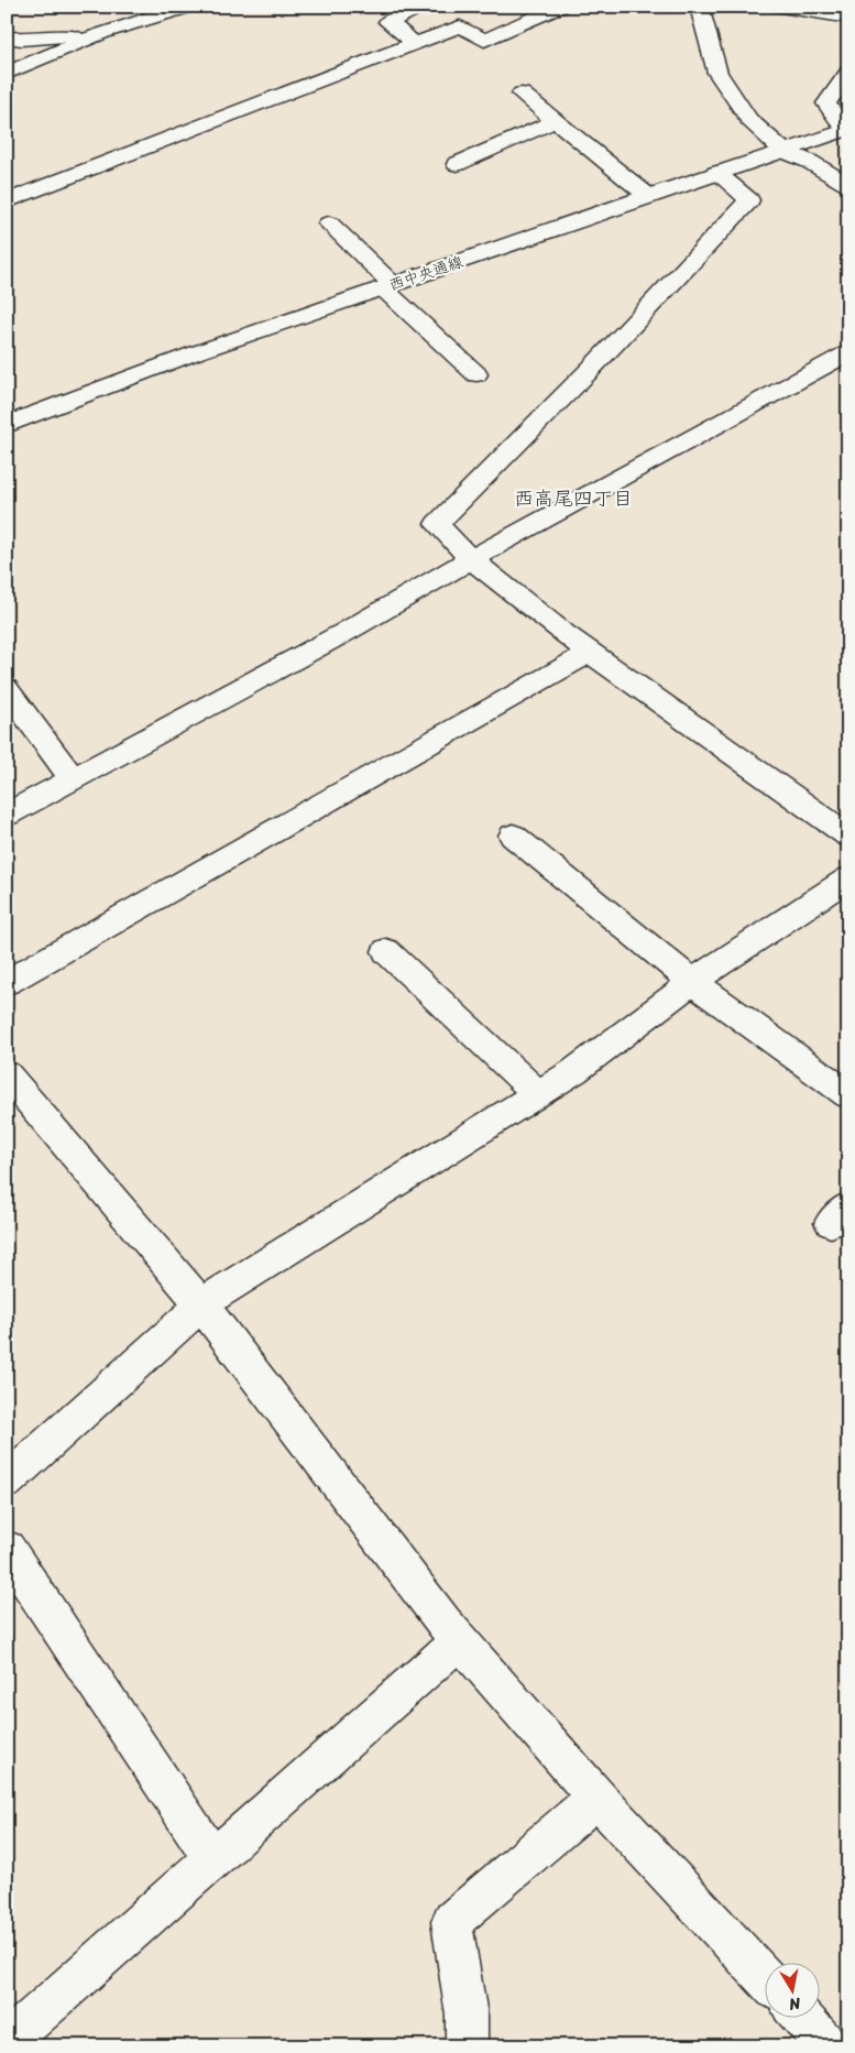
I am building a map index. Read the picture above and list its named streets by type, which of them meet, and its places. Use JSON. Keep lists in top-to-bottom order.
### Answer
{
  "streets": {
    "street": ["西中央通線"]
  },
  "districts": ["西高尾四丁目"],
  "north": "bottom"
}
